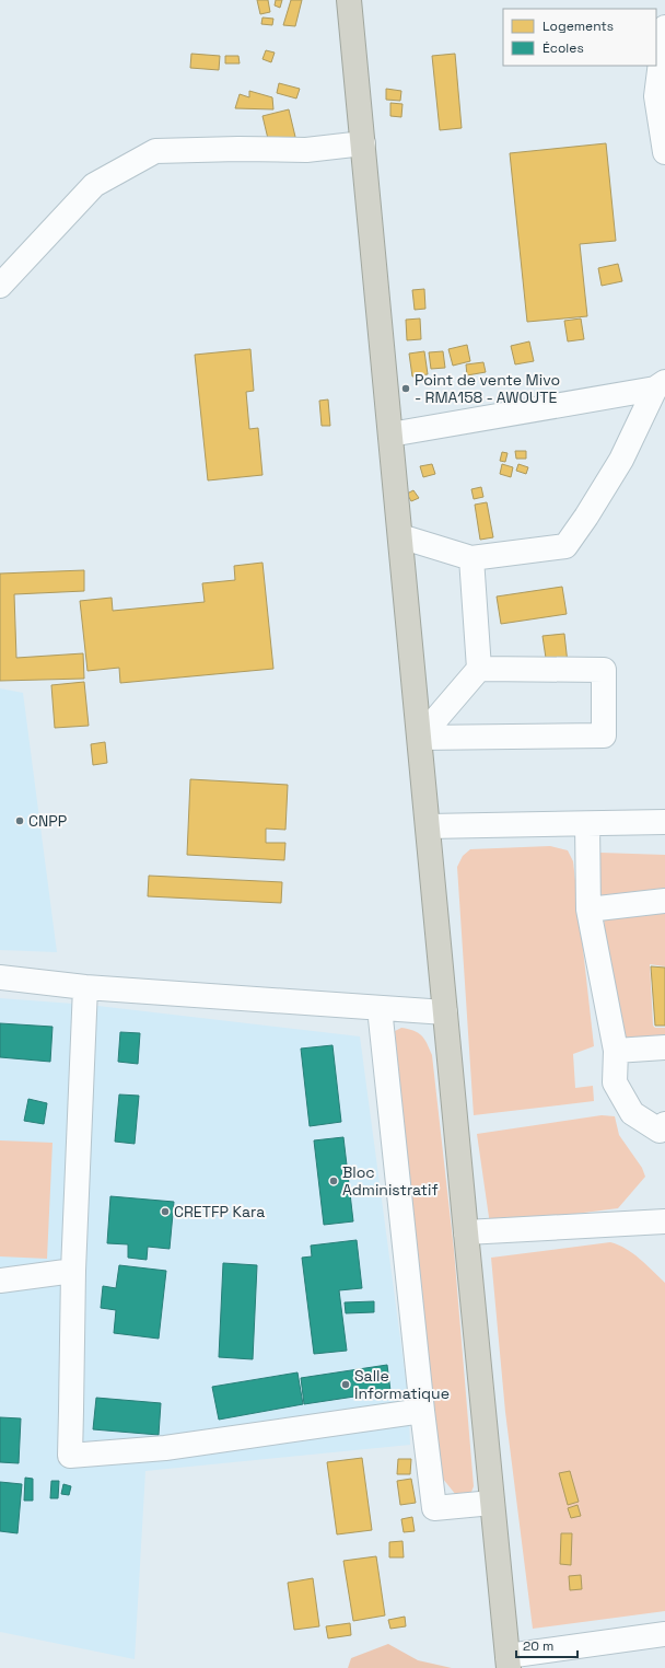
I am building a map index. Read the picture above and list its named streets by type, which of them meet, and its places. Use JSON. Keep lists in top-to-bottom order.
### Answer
{
  "places": [
    "Point de vente Mivo - RMA158 - AWOUTE",
    "CNPP",
    "Bloc Administratif",
    "CRETFP Kara",
    "Salle Informatique"
  ],
  "legend": ["Logements", "Écoles"],
  "scale_bar": "20 m"
}
